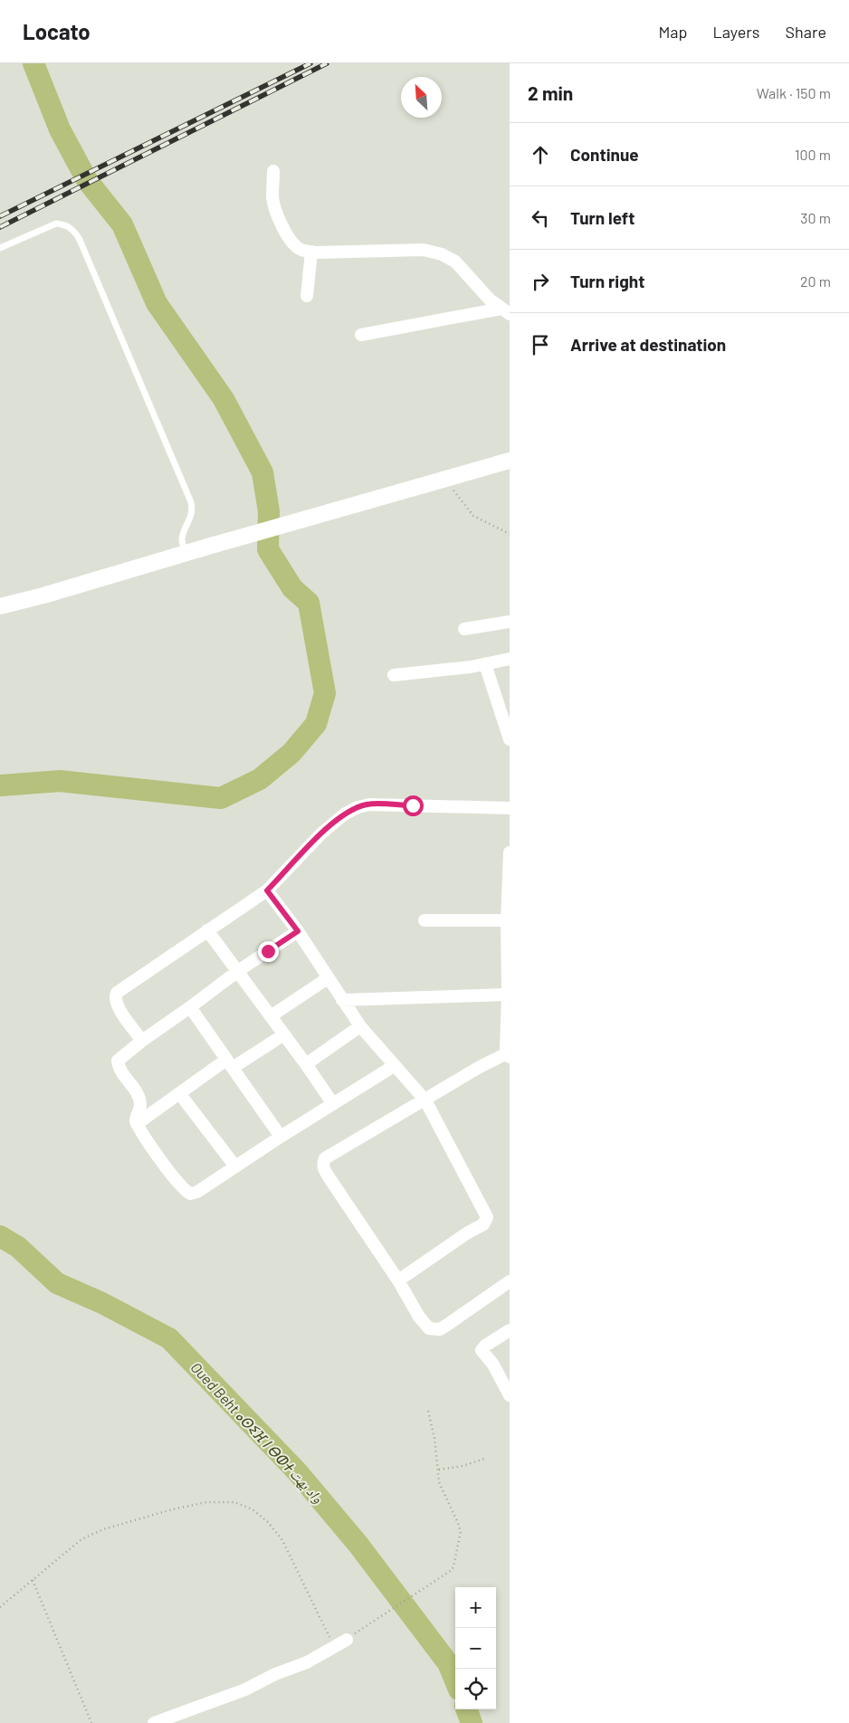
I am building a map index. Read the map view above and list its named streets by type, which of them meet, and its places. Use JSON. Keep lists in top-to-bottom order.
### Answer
{
  "water": ["Oued Beht ⴰⵙⵉⴼ ⵏ ⴱⵀⵜ واد بهت"],
  "north": "top left",
  "page": {
    "header": "Locato",
    "nav": ["Map", "Layers", "Share"],
    "heading": ["2 min", "Walk · 150 m"],
    "list": [
      ["Continue", "100 m"],
      ["Turn left", "30 m"],
      ["Turn right", "20 m"],
      "Arrive at destination"
    ],
    "map_buttons": ["+", "−"]
  }
}
